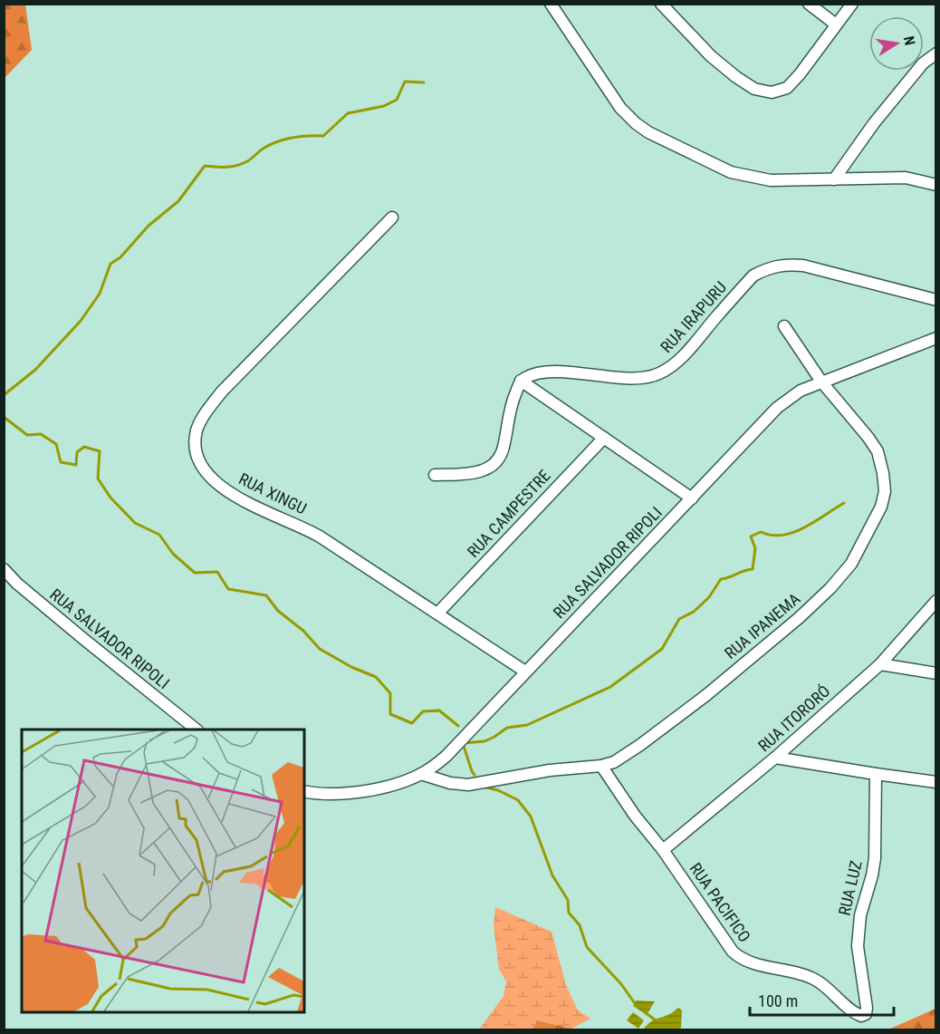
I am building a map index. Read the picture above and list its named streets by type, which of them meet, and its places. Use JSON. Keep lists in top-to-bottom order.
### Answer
{
  "streets": {
    "street": [
      "RUA IRAPURU",
      "RUA XINGU",
      "RUA CAMPESTRE",
      "RUA SALVADOR RIPOLI",
      "RUA IPANEMA",
      "RUA ITORORÓ",
      "RUA LUZ",
      "RUA PACIFICO"
    ]
  },
  "crossings": [
    ["RUA XINGU", "RUA CAMPESTRE"],
    ["RUA XINGU", "RUA SALVADOR RIPOLI"],
    ["RUA SALVADOR RIPOLI", "RUA IPANEMA"],
    ["RUA ITORORÓ", "RUA PACIFICO"],
    ["RUA LUZ", "RUA PACIFICO"]
  ],
  "scale_bar": "100 m",
  "north": "right"
}
